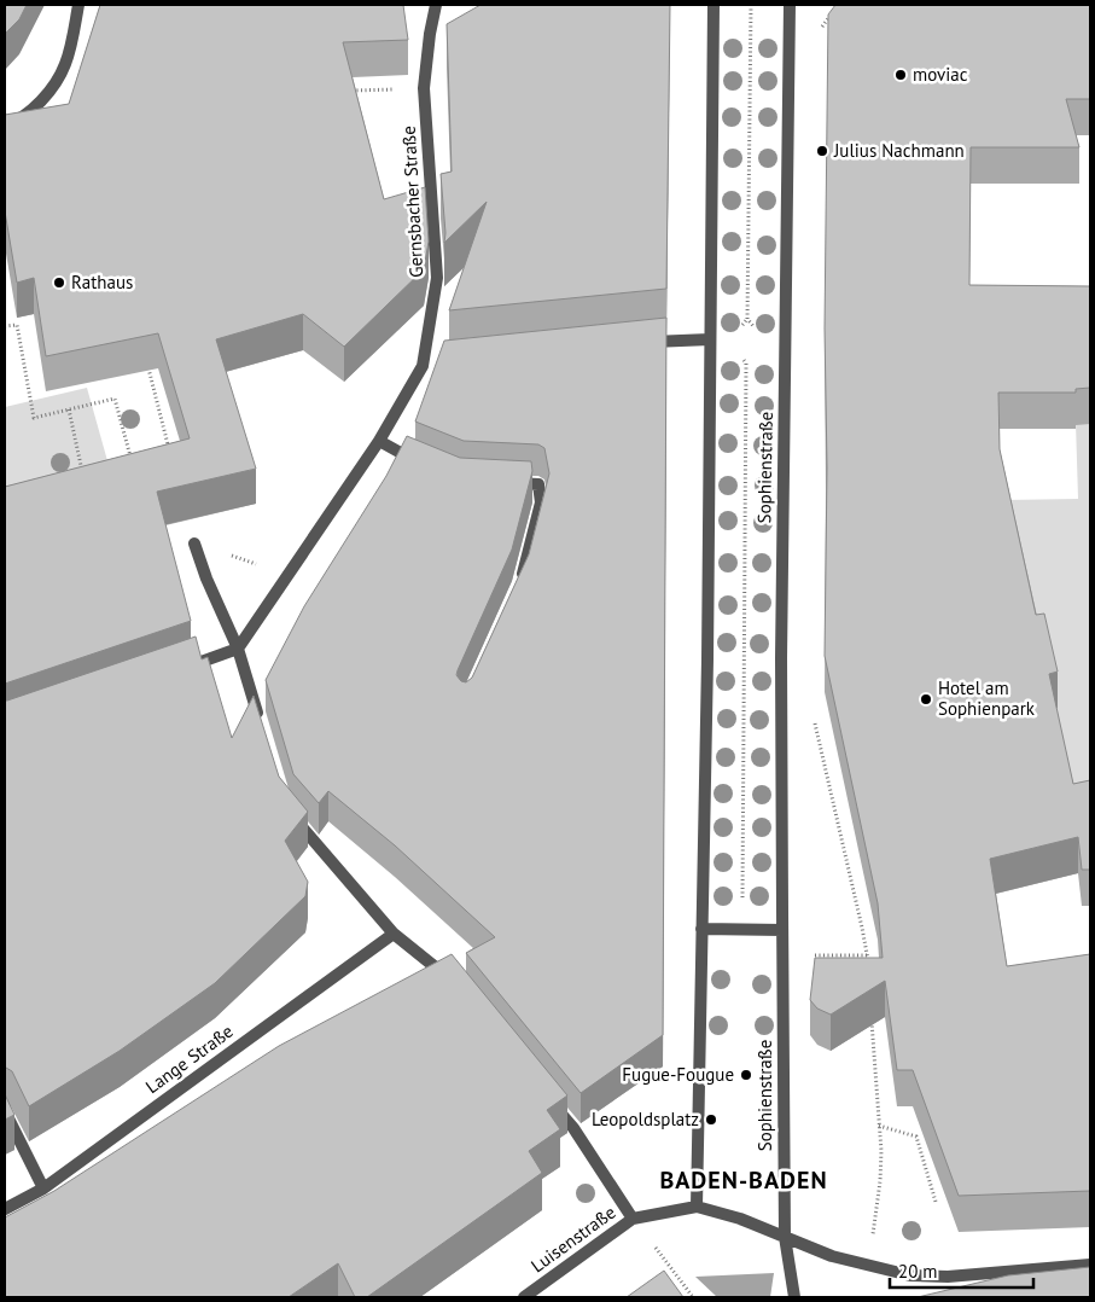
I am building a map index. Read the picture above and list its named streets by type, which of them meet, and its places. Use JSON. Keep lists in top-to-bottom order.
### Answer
{
  "streets": {
    "street": [
      "Gernsbacher Straße",
      "Sophienstraße",
      "Lange Straße",
      "Luisenstraße"
    ]
  },
  "crossings": [
    ["Sophienstraße", "Luisenstraße"]
  ],
  "districts": ["BADEN-BADEN"],
  "places": [
    "moviac",
    "Julius Nachmann",
    "Rathaus",
    "Hotel am Sophienpark",
    "Fugue-Fougue",
    "Leopoldsplatz"
  ],
  "scale_bar": "20 m"
}
